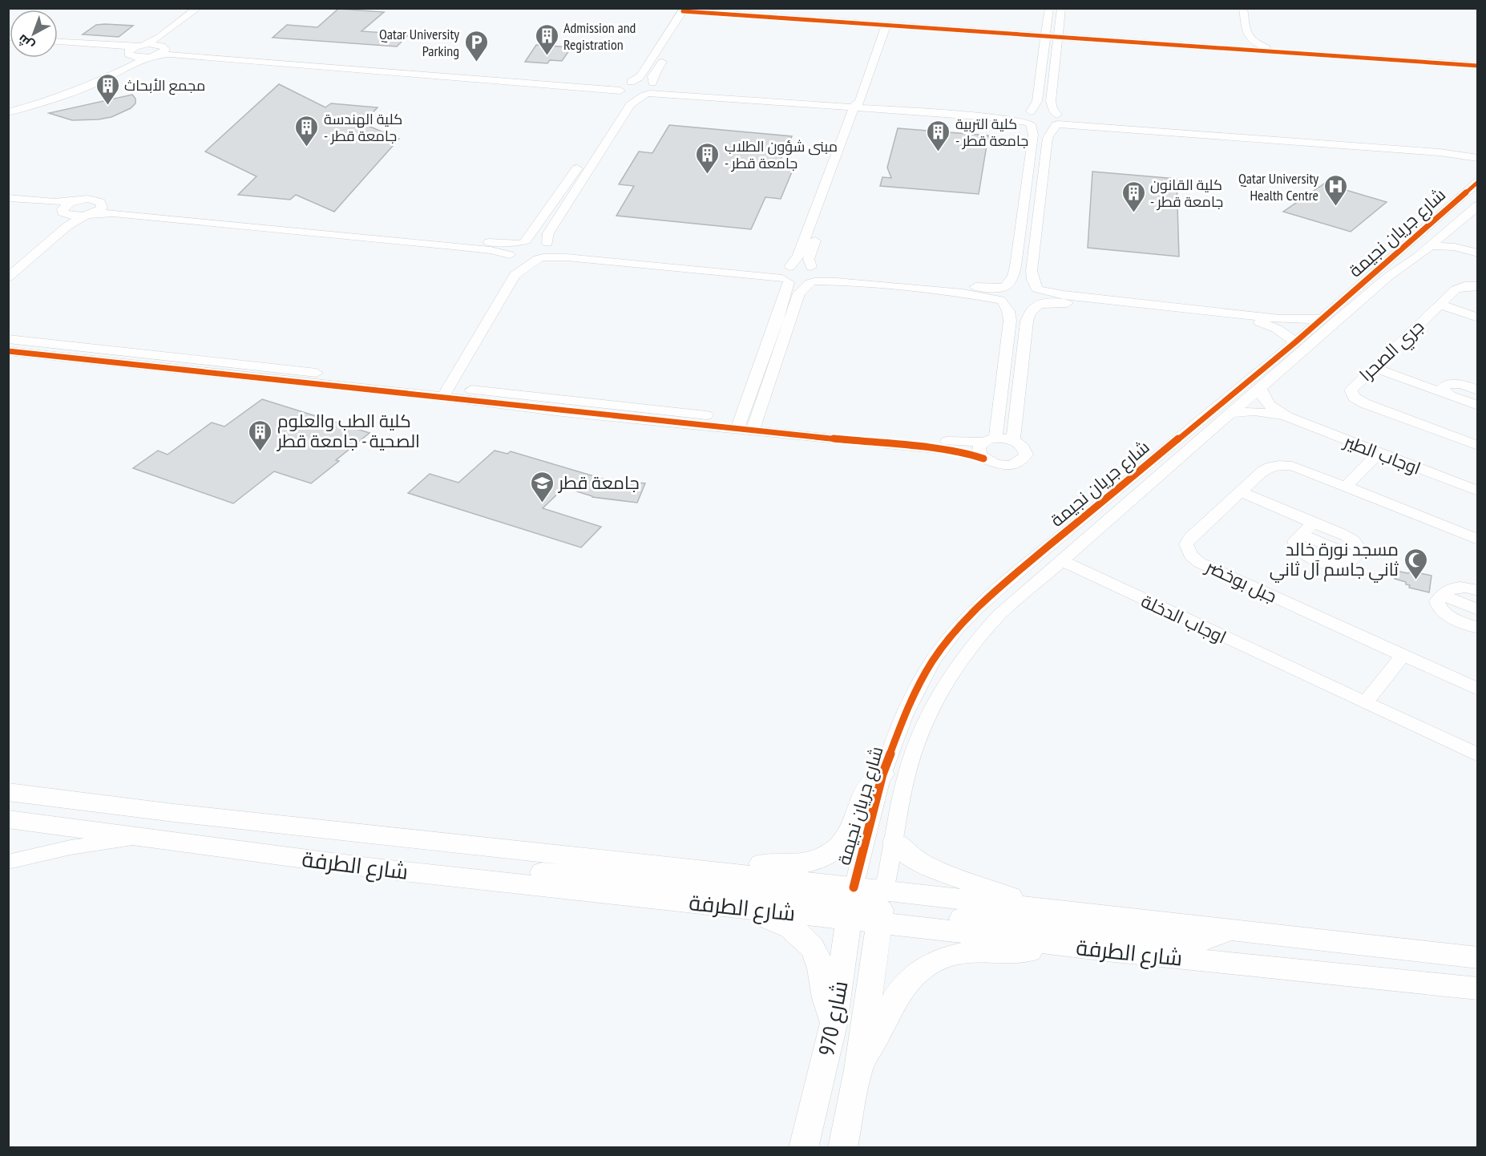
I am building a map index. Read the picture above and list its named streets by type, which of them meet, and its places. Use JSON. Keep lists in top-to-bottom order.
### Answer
{
  "streets": {
    "main road": ["شارع الطرفة", "شارع 970"],
    "street": [
      "شارع جريان نجيمة",
      "جري الصحرا",
      "اوجاب الطير",
      "جبل بوخضر",
      "اوجاب الدخلة"
    ]
  },
  "crossings": [
    ["شارع جريان نجيمة", "اوجاب الطير"],
    ["شارع جريان نجيمة", "اوجاب الدخلة"],
    ["شارع جريان نجيمة", "شارع الطرفة"],
    ["شارع جريان نجيمة", "شارع 970"],
    ["شارع الطرفة", "شارع 970"]
  ],
  "places": {
    "building": [
      "Admission and Registration",
      "مجمع الأبحاث",
      "كلية الهندسة - جامعة قطر",
      "كلية التربية - جامعة قطر",
      "مبنى شؤون الطلاب - جامعة قطر",
      "كلية القانون - جامعة قطر",
      "كلية الطب والعلوم الصحية - جامعة قطر"
    ],
    "parking": ["Qatar University Parking"],
    "hospital": ["Qatar University Health Centre"],
    "school or university": ["جامعة قطر"],
    "mosque": ["مسجد نورة خالد ثاني جاسم آل ثاني"]
  },
  "north": "bottom left"
}
